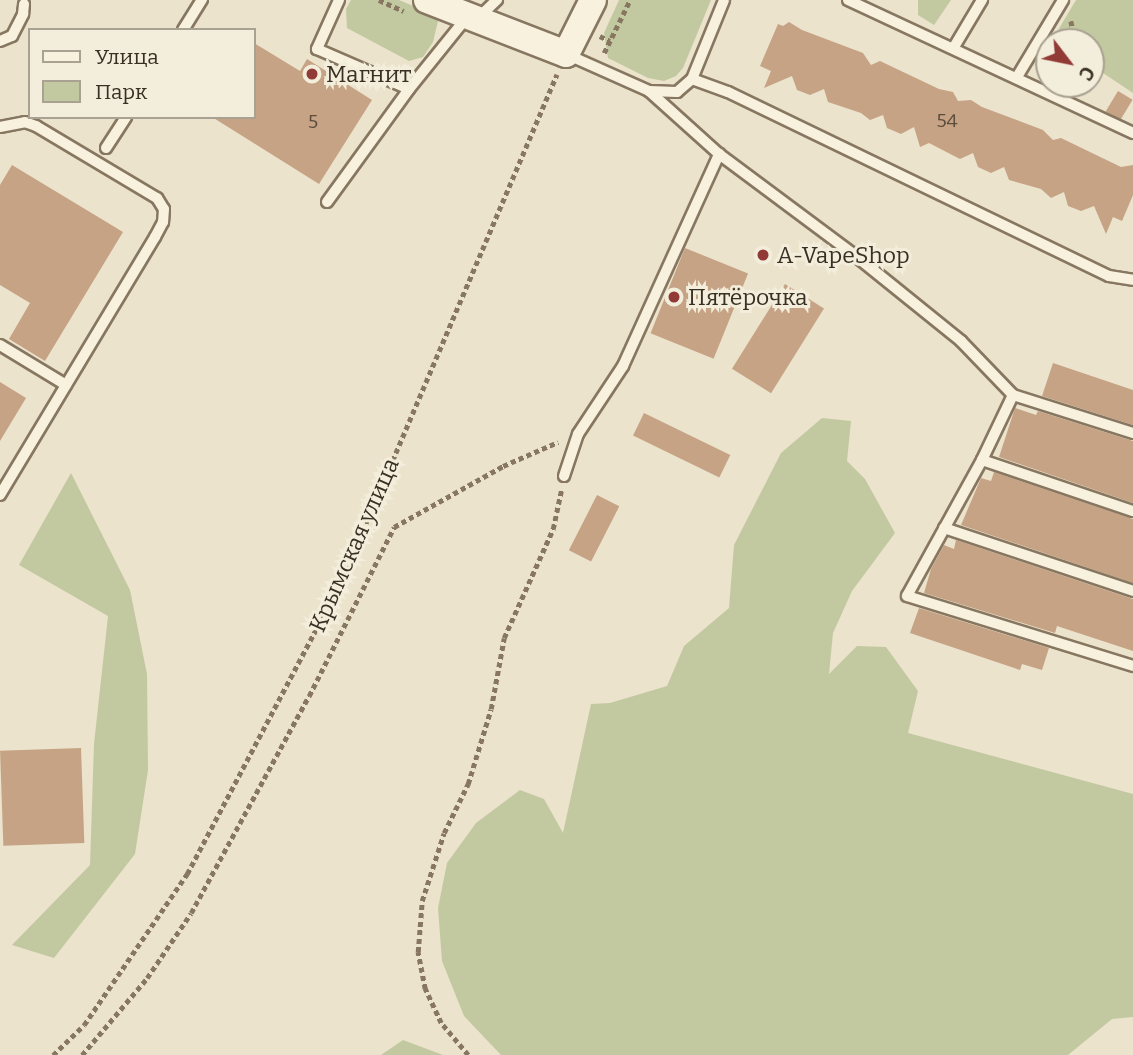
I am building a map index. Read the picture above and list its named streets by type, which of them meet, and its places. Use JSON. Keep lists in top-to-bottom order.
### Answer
{
  "streets": {
    "path": ["Крымская улица"]
  },
  "places": ["Магнит", "A-VapeShop", "Пятёрочка"],
  "house_numbers": ["54", "5"],
  "legend": ["Улица", "Парк"],
  "north": "bottom right"
}
